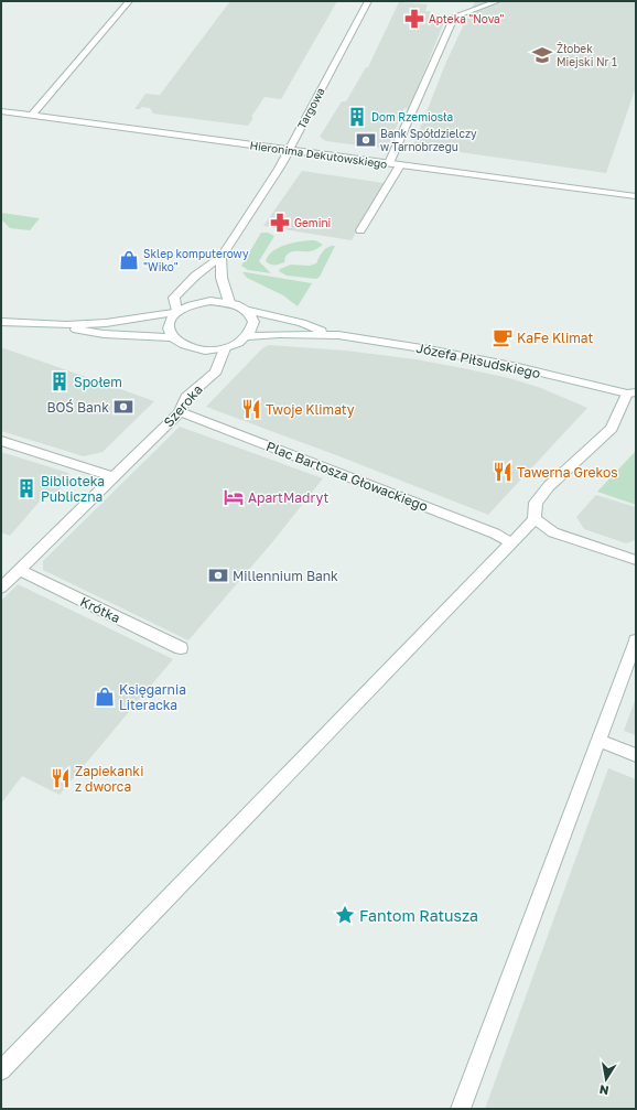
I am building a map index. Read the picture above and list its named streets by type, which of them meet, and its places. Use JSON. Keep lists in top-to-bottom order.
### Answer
{
  "streets": {
    "street": [
      "Targowa",
      "Hieronima Dekutowskiego",
      "Józefa Piłsudskiego",
      "Szeroka",
      "Plac Bartosza Głowackiego",
      "Krótka"
    ]
  },
  "crossings": [
    ["Targowa", "Hieronima Dekutowskiego"],
    ["Targowa", "Józefa Piłsudskiego"],
    ["Targowa", "Szeroka"],
    ["Józefa Piłsudskiego", "Szeroka"],
    ["Szeroka", "Plac Bartosza Głowackiego"],
    ["Szeroka", "Krótka"]
  ],
  "places": {
    "pharmacy": ["Apteka \"Nova\"", "Gemini"],
    "school or university": ["Żłobek Miejski Nr 1"],
    "building": ["Dom Rzemiosła", "Społem", "Biblioteka Publiczna"],
    "bank": ["Bank Spółdzielczy w Tarnobrzegu", "BOŚ Bank", "Millennium Bank"],
    "shop": ["Sklep komputerowy \"Wiko\"", "Księgarnia Literacka"],
    "cafe": ["KaFe Klimat"],
    "restaurant": ["Twoje Klimaty", "Tawerna Grekos", "Zapiekanki z dworca"],
    "hotel": ["ApartMadryt"],
    "place": ["Fantom Ratusza"]
  },
  "north": "bottom"
}
